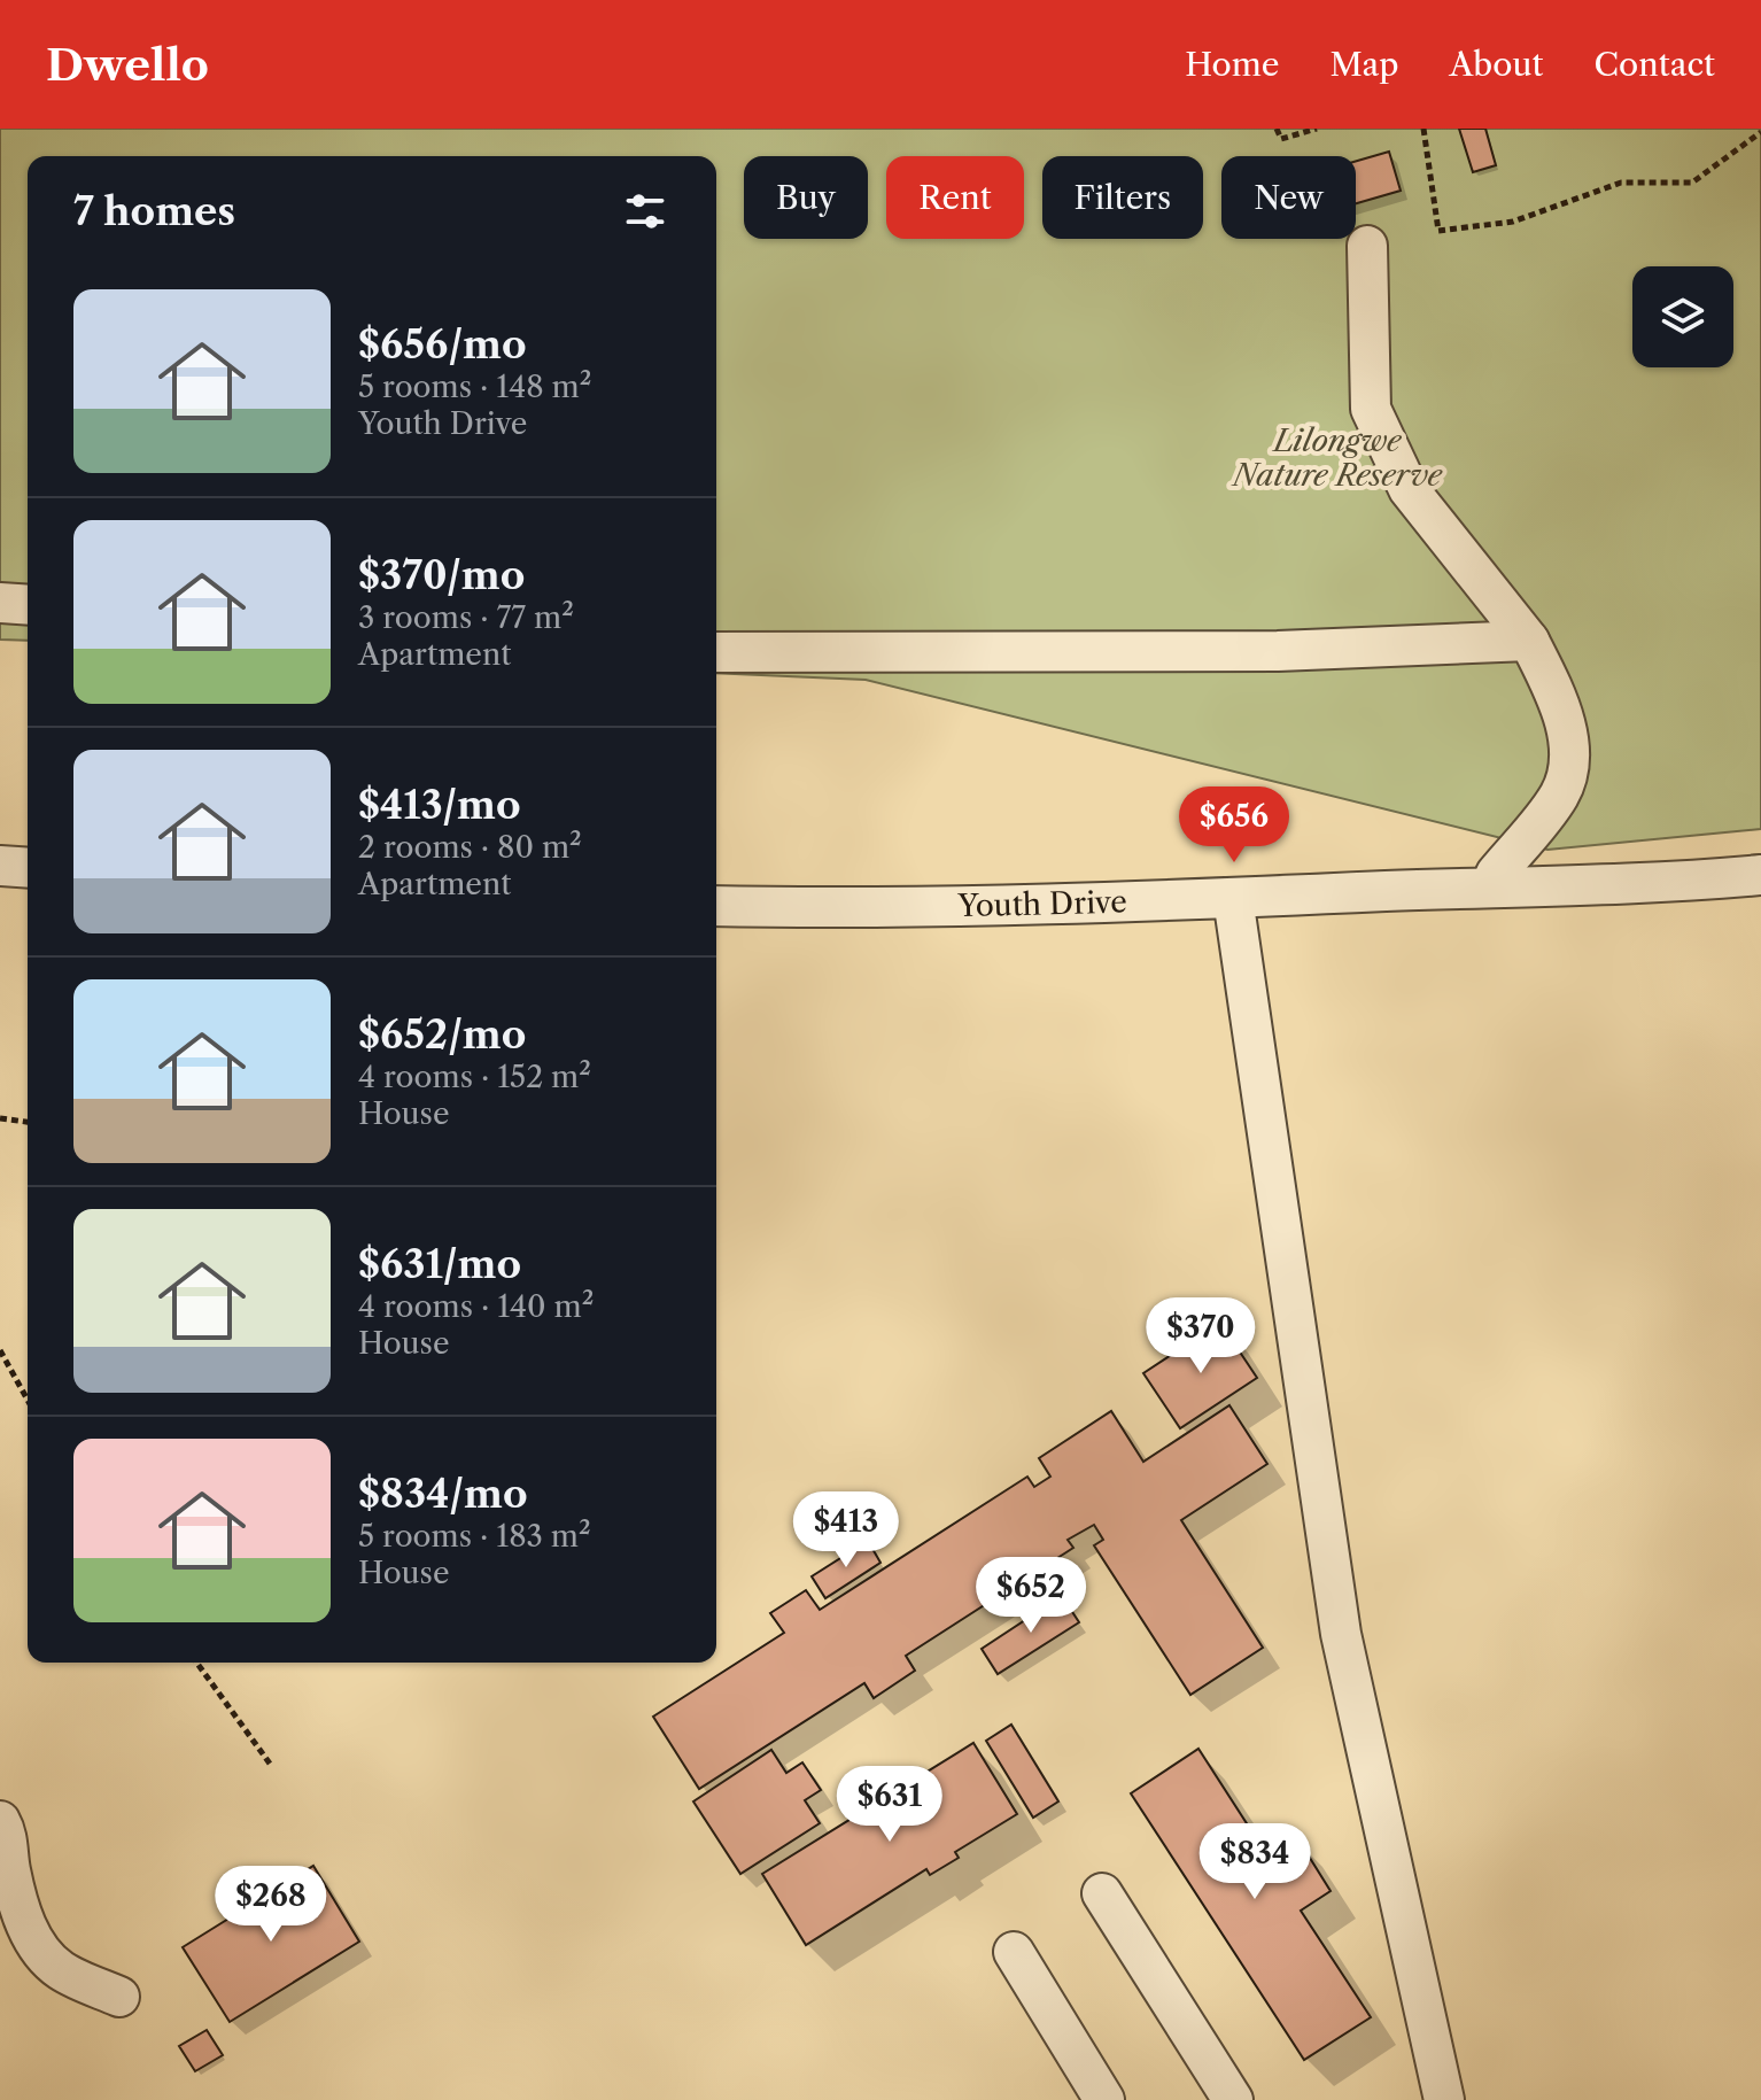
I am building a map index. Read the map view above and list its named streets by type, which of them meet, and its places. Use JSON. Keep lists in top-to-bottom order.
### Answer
{
  "streets": {
    "street": ["Youth Drive"]
  },
  "parks": ["Lilongwe Nature Reserve"],
  "page": {
    "header": "Dwello",
    "nav": [
      "Home",
      "Map",
      "About",
      "Contact"
    ],
    "chip": [
      "Buy",
      "Rent",
      "Filters",
      "New"
    ],
    "heading": "7 homes",
    "list": [
      {
        "name": "$656/mo",
        "note": "5 rooms · 148 m² · Youth Drive"
      },
      {
        "name": "$370/mo",
        "note": "3 rooms · 77 m² · Apartment"
      },
      {
        "name": "$413/mo",
        "note": "2 rooms · 80 m² · Apartment"
      },
      {
        "name": "$652/mo",
        "note": "4 rooms · 152 m² · House"
      },
      {
        "name": "$631/mo",
        "note": "4 rooms · 140 m² · House"
      },
      {
        "name": "$834/mo",
        "note": "5 rooms · 183 m² · House"
      }
    ],
    "price": [
      "$656",
      "$370",
      "$413",
      "$652",
      "$631",
      "$834",
      "$268"
    ]
  }
}
